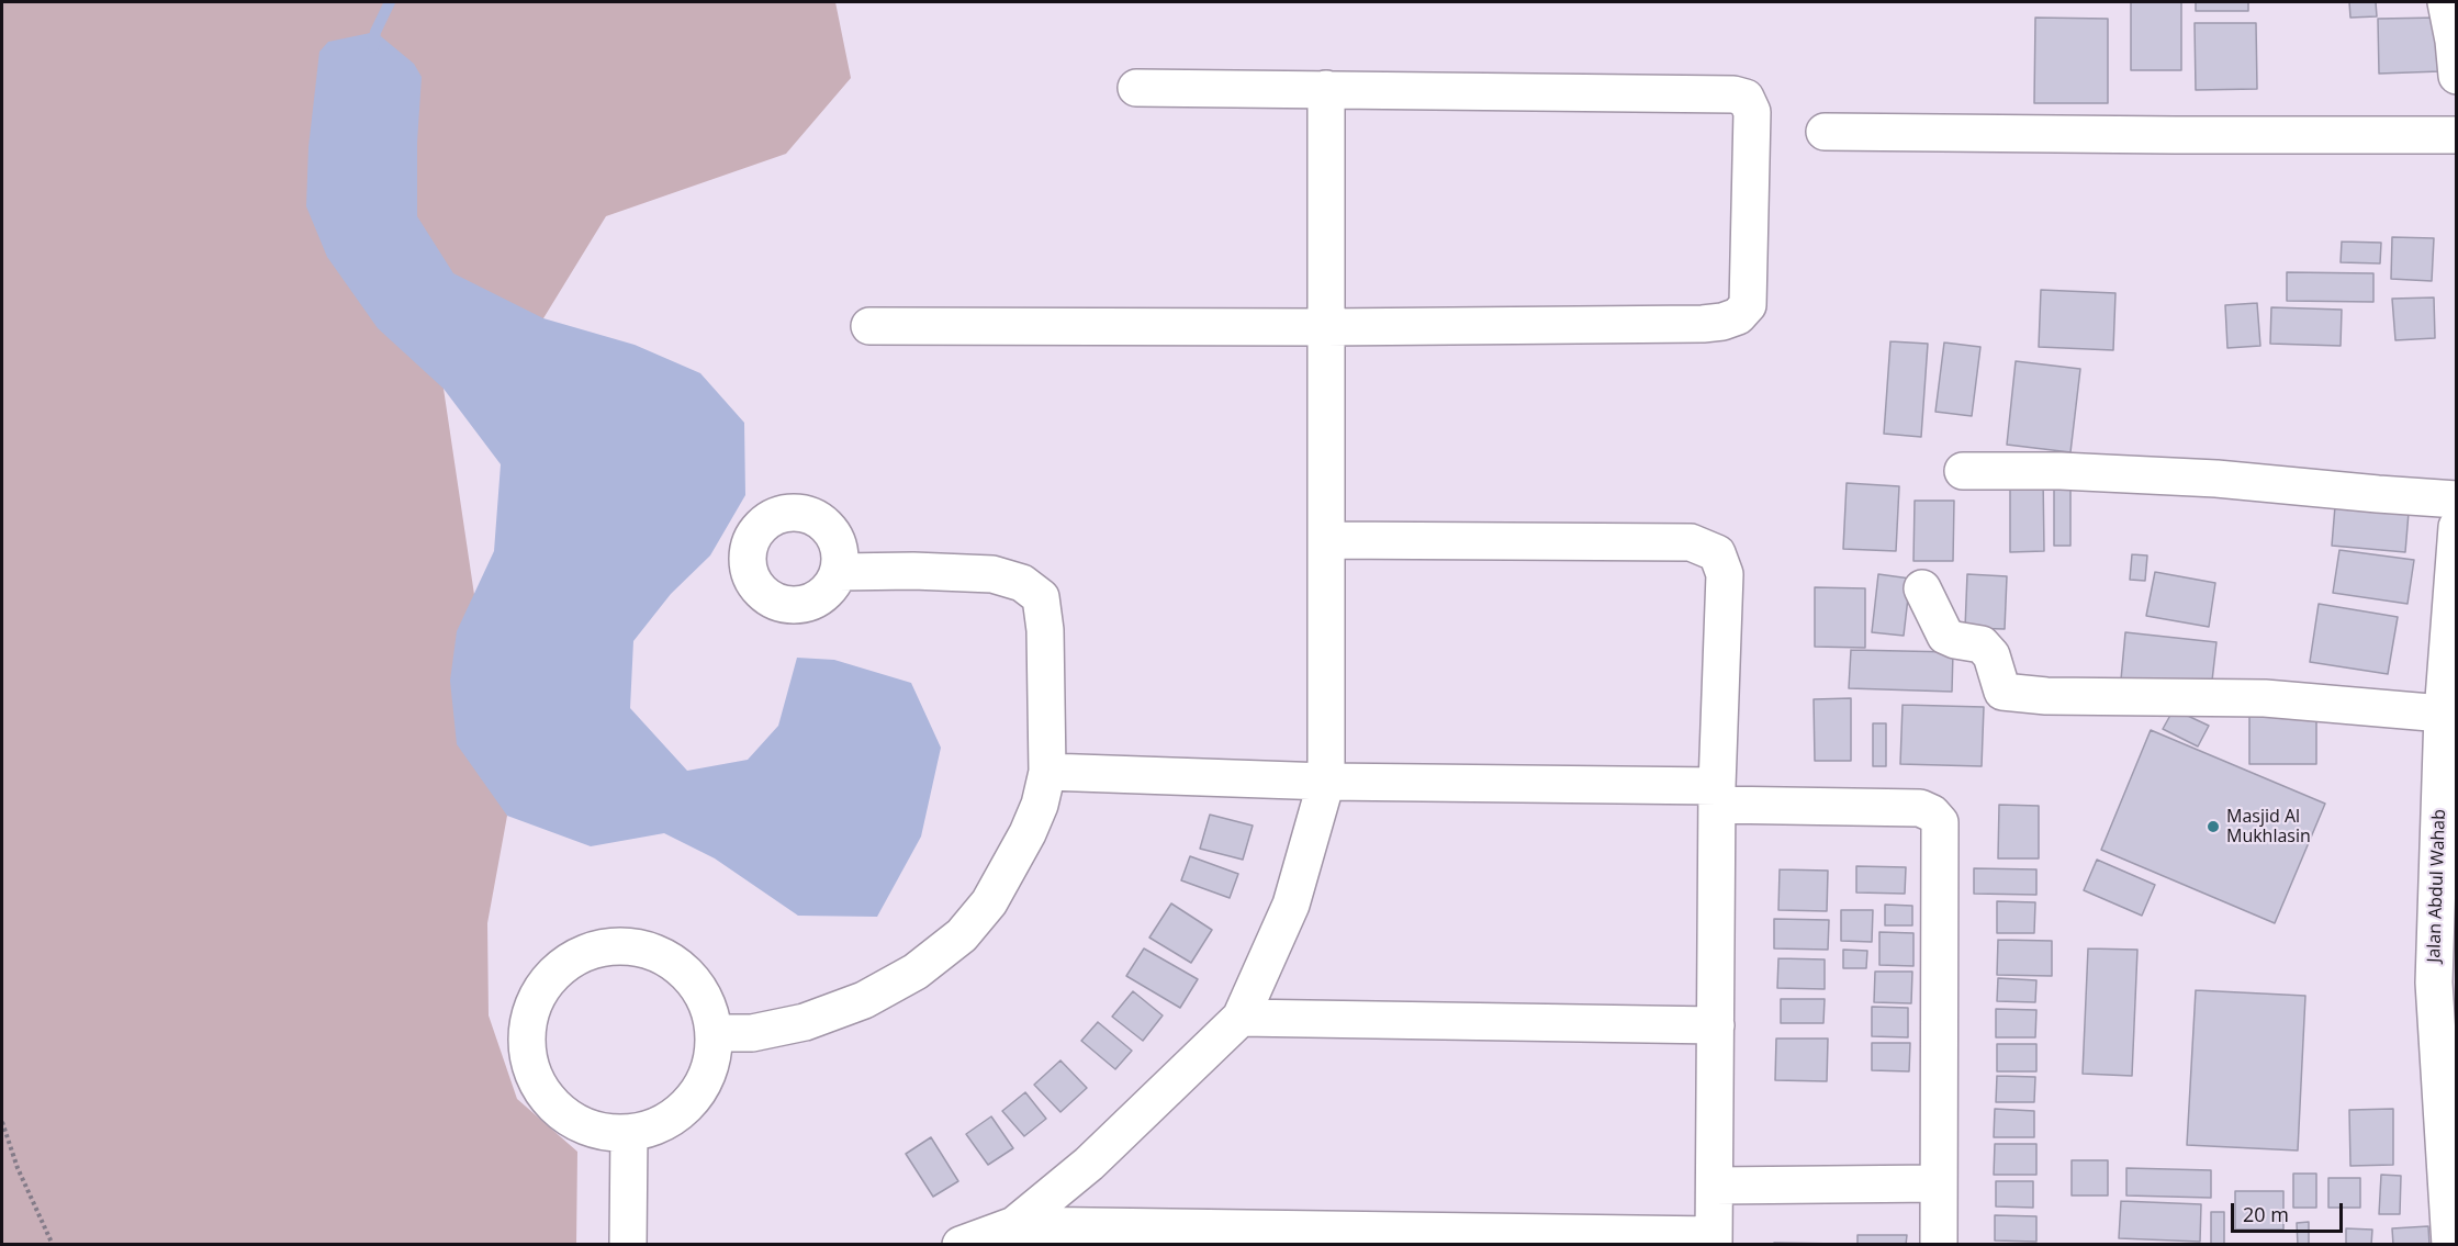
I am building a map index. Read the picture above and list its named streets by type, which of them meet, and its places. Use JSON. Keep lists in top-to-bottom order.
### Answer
{
  "streets": {
    "street": ["Jalan Abdul Wahab"]
  },
  "places": ["Masjid Al Mukhlasin"],
  "scale_bar": "20 m"
}
